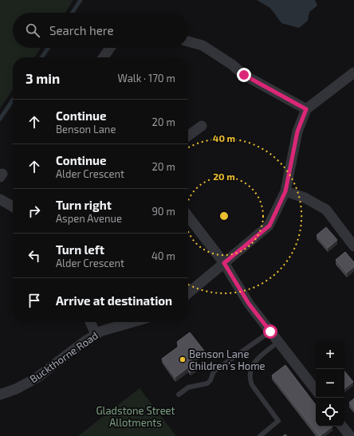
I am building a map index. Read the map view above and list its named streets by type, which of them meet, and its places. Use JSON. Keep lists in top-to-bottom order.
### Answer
{
  "streets": {
    "street": ["Buckthorne Road"]
  },
  "parks": ["Gladstone Street Allotments"],
  "places": ["Benson Lane Children's Home"],
  "page": {
    "search": "Search here",
    "heading": ["3 min", "Walk · 170 m"],
    "list": [
      ["Continue", "Benson Lane", "20 m"],
      ["Continue", "Alder Crescent", "20 m"],
      ["Turn right", "Aspen Avenue", "90 m"],
      ["Turn left", "Alder Crescent", "40 m"],
      "Arrive at destination"
    ],
    "map_buttons": ["+", "−"]
  },
  "rings": ["40 m", "20 m"]
}
